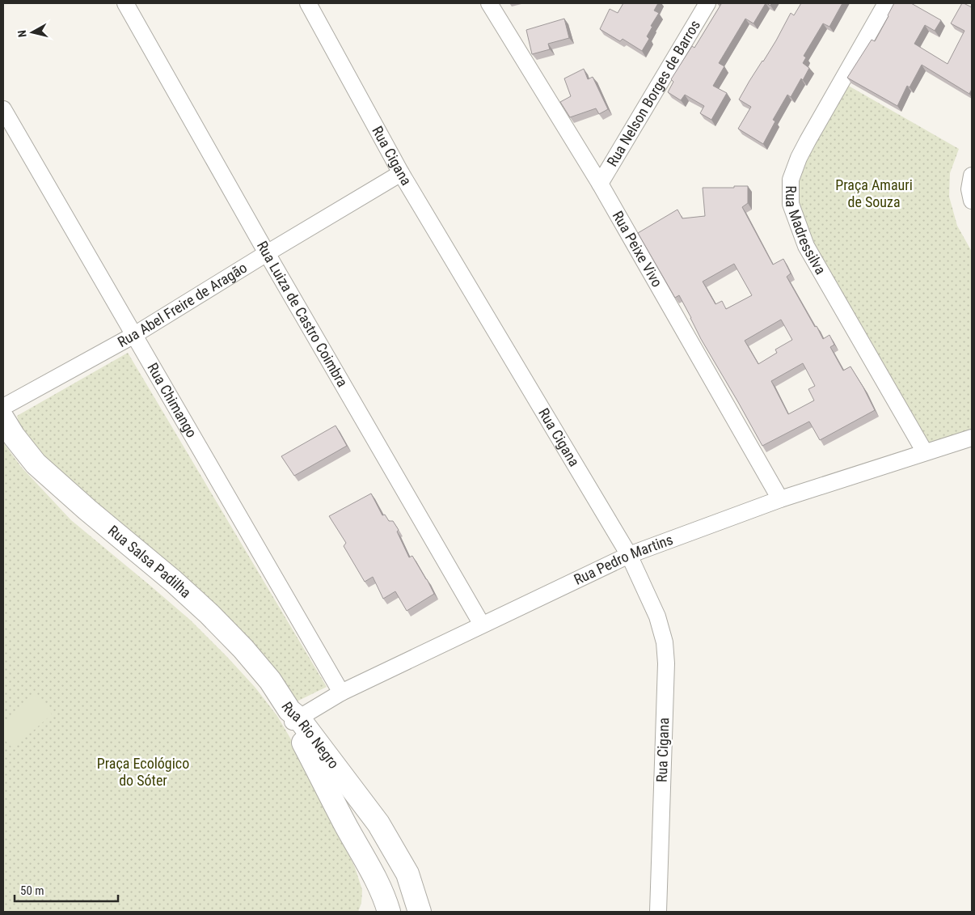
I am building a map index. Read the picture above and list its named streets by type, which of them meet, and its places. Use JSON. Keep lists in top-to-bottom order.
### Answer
{
  "streets": {
    "main road": ["Rua Salsa Padilha", "Rua Rio Negro"],
    "street": [
      "Rua Nelson Borges de Barros",
      "Rua Cigana",
      "Rua Madressilva",
      "Rua Peixe Vivo",
      "Rua Abel Freire de Aragão",
      "Rua Luiza de Castro Coimbra",
      "Rua Chimango",
      "Rua Pedro Martins"
    ]
  },
  "crossings": [
    ["Rua Nelson Borges de Barros", "Rua Peixe Vivo"],
    ["Rua Cigana", "Rua Abel Freire de Aragão"],
    ["Rua Cigana", "Rua Pedro Martins"],
    ["Rua Madressilva", "Rua Pedro Martins"],
    ["Rua Peixe Vivo", "Rua Pedro Martins"],
    ["Rua Abel Freire de Aragão", "Rua Luiza de Castro Coimbra"],
    ["Rua Abel Freire de Aragão", "Rua Chimango"],
    ["Rua Luiza de Castro Coimbra", "Rua Pedro Martins"],
    ["Rua Chimango", "Rua Pedro Martins"],
    ["Rua Pedro Martins", "Rua Salsa Padilha"],
    ["Rua Pedro Martins", "Rua Rio Negro"],
    ["Rua Salsa Padilha", "Rua Rio Negro"]
  ],
  "parks": ["Praça Amauri de Souza", "Praça Ecológico do Sóter"],
  "scale_bar": "50 m",
  "north": "left"
}
